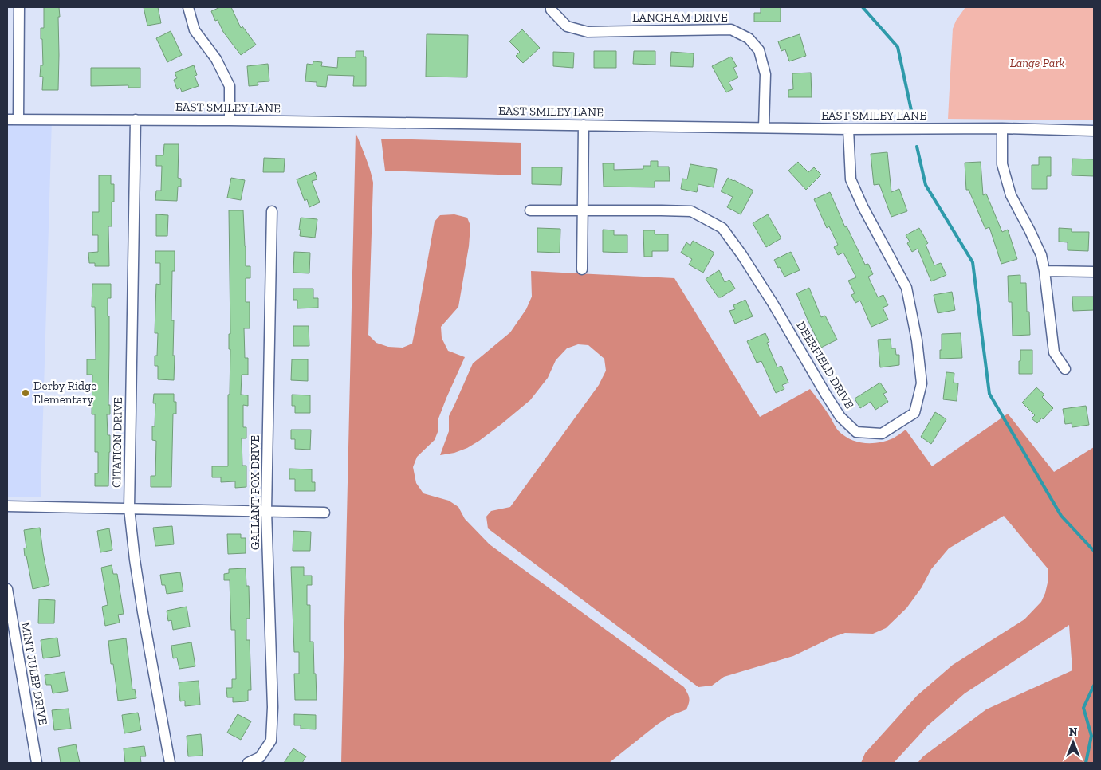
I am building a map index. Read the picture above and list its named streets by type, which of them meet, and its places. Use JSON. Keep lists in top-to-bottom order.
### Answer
{
  "streets": {
    "street": [
      "LANGHAM DRIVE",
      "EAST SMILEY LANE",
      "DEERFIELD DRIVE",
      "CITATION DRIVE",
      "GALLANT FOX DRIVE",
      "MINT JULEP DRIVE"
    ]
  },
  "crossings": [
    ["LANGHAM DRIVE", "EAST SMILEY LANE"],
    ["EAST SMILEY LANE", "DEERFIELD DRIVE"],
    ["EAST SMILEY LANE", "CITATION DRIVE"]
  ],
  "parks": ["Lange Park"],
  "places": ["Derby Ridge Elementary"],
  "north": "top"
}
